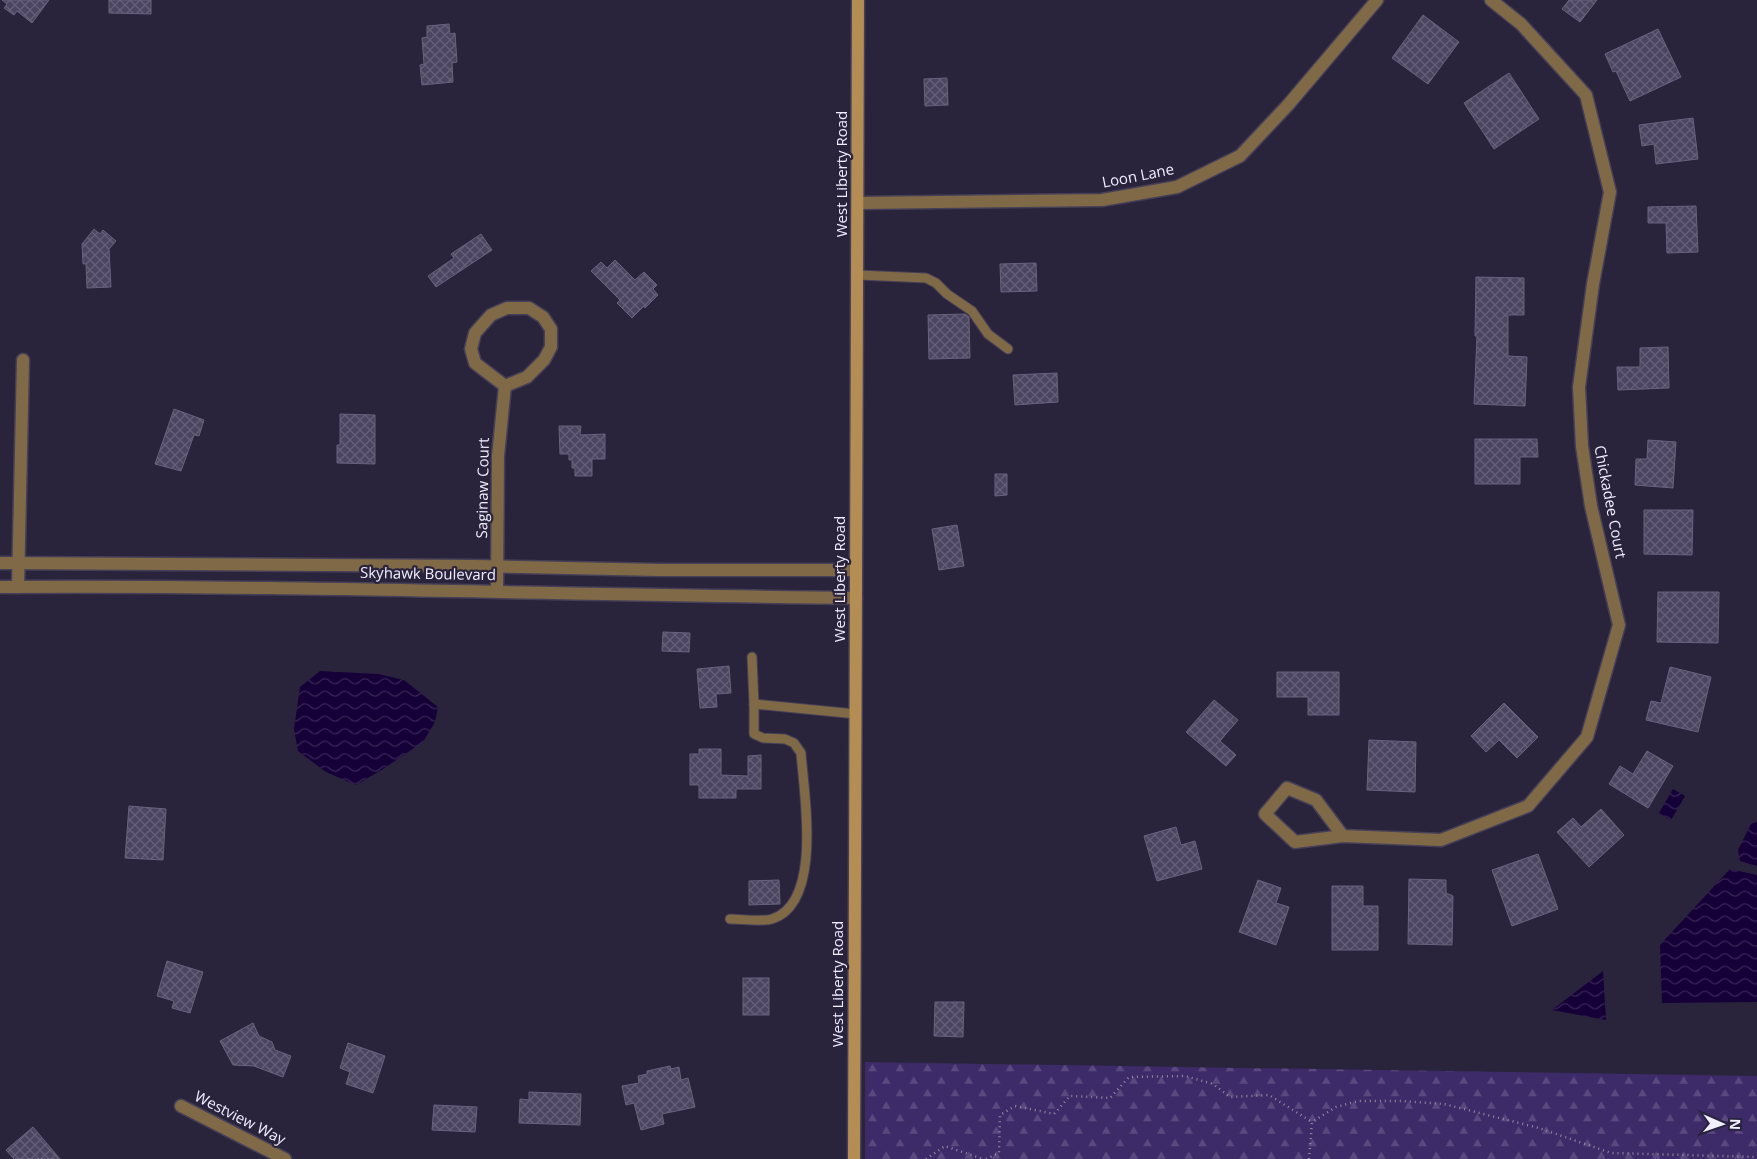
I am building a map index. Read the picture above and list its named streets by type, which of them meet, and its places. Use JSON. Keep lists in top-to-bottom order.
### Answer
{
  "streets": {
    "main road": ["West Liberty Road"],
    "street": [
      "Loon Lane",
      "Saginaw Court",
      "Chickadee Court",
      "Skyhawk Boulevard",
      "Westview Way"
    ]
  },
  "crossings": [
    ["West Liberty Road", "Loon Lane"],
    ["West Liberty Road", "Skyhawk Boulevard"],
    ["Saginaw Court", "Skyhawk Boulevard"]
  ],
  "north": "right"
}
